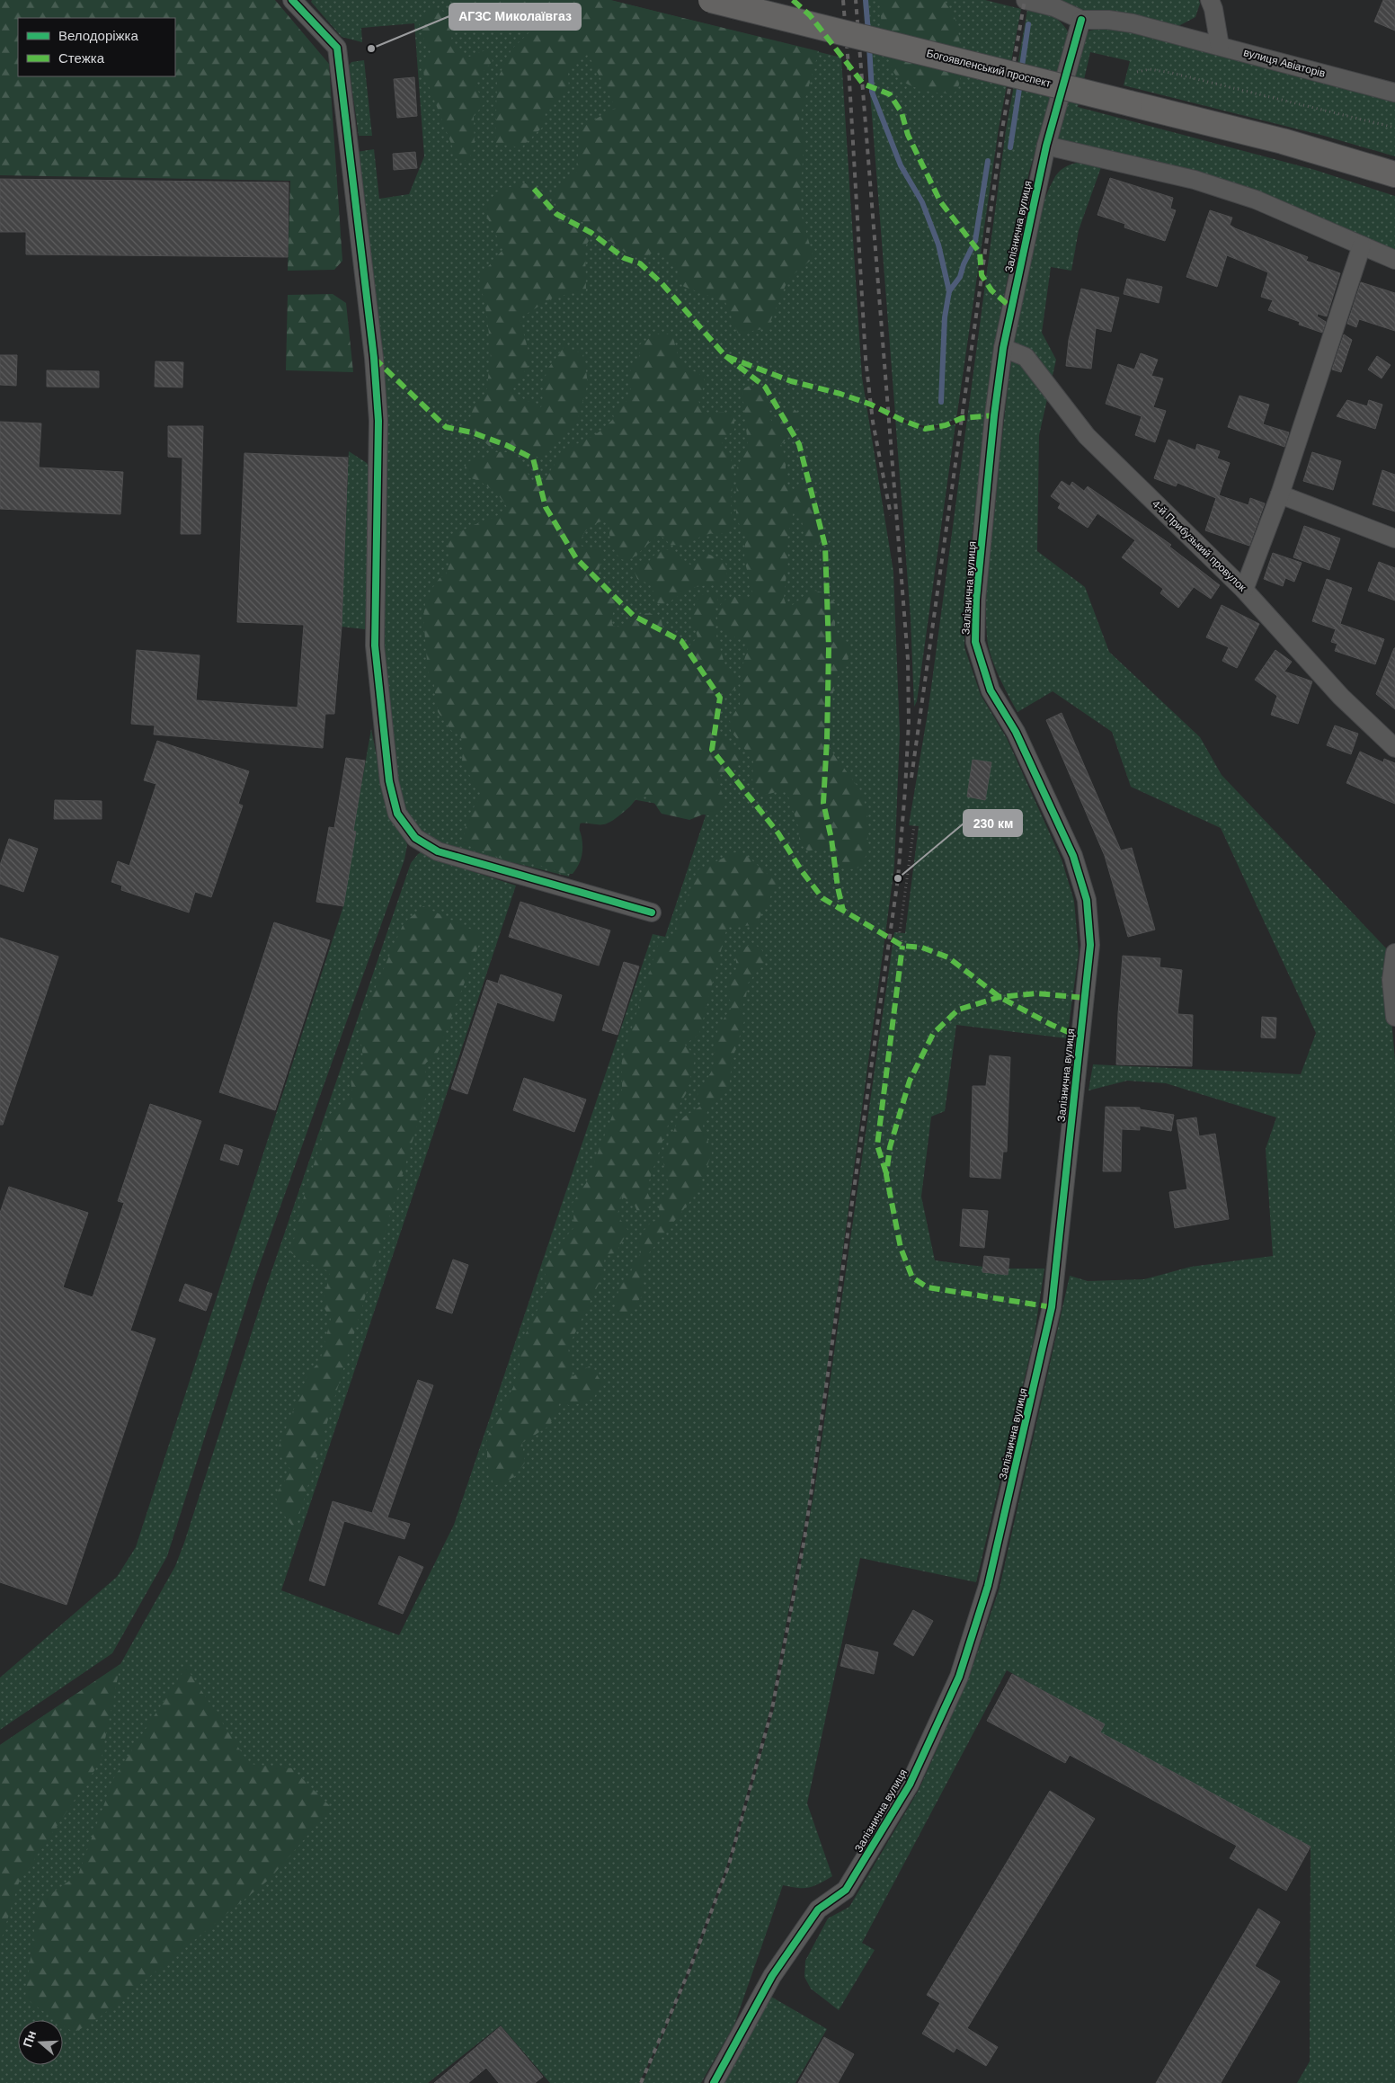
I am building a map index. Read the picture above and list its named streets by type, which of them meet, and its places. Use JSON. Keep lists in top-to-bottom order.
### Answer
{
  "streets": {
    "main road": ["Богоявленський проспект"],
    "street": ["вулиця Авіаторів", "Залізнична вулиця", "4-й Прибузький провулок"]
  },
  "crossings": [
    ["вулиця Авіаторів", "Залізнична вулиця"],
    ["Залізнична вулиця", "4-й Прибузький провулок"]
  ],
  "places": ["АГЗС Миколаївгаз", "230 км"],
  "legend": ["Велодоріжка", "Стежка"],
  "north": "left"
}
